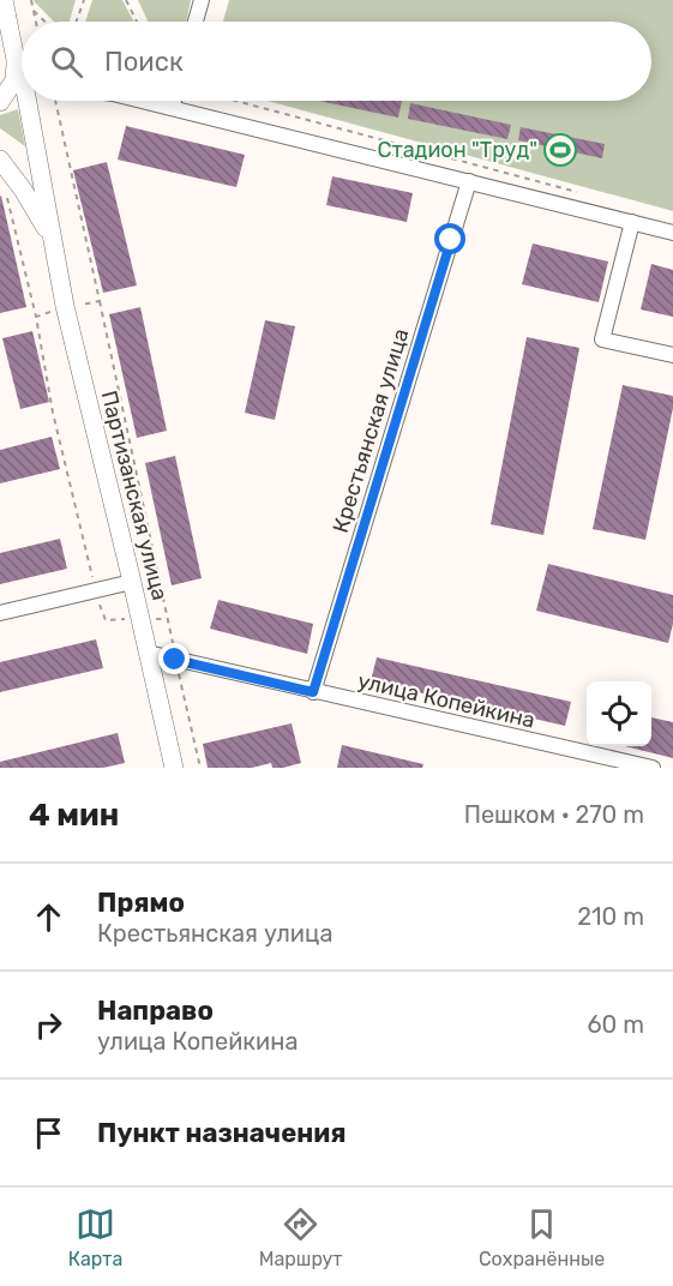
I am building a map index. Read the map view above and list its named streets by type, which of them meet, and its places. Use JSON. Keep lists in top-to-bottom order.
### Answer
{
  "streets": {
    "main road": ["Партизанская улица"],
    "street": ["Крестьянская улица", "улица Копейкина"]
  },
  "crossings": [
    ["Крестьянская улица", "улица Копейкина"],
    ["Партизанская улица", "улица Копейкина"]
  ],
  "places": {
    "sports": ["Стадион \"Труд\""]
  },
  "page": {
    "search": "Поиск",
    "heading": ["4 мин", "Пешком · 270 m"],
    "list": [
      ["Прямо", "Крестьянская улица", "210 m"],
      ["Направо", "улица Копейкина", "60 m"],
      "Пункт назначения"
    ],
    "nav": ["Карта", "Маршрут", "Сохранённые"]
  }
}
